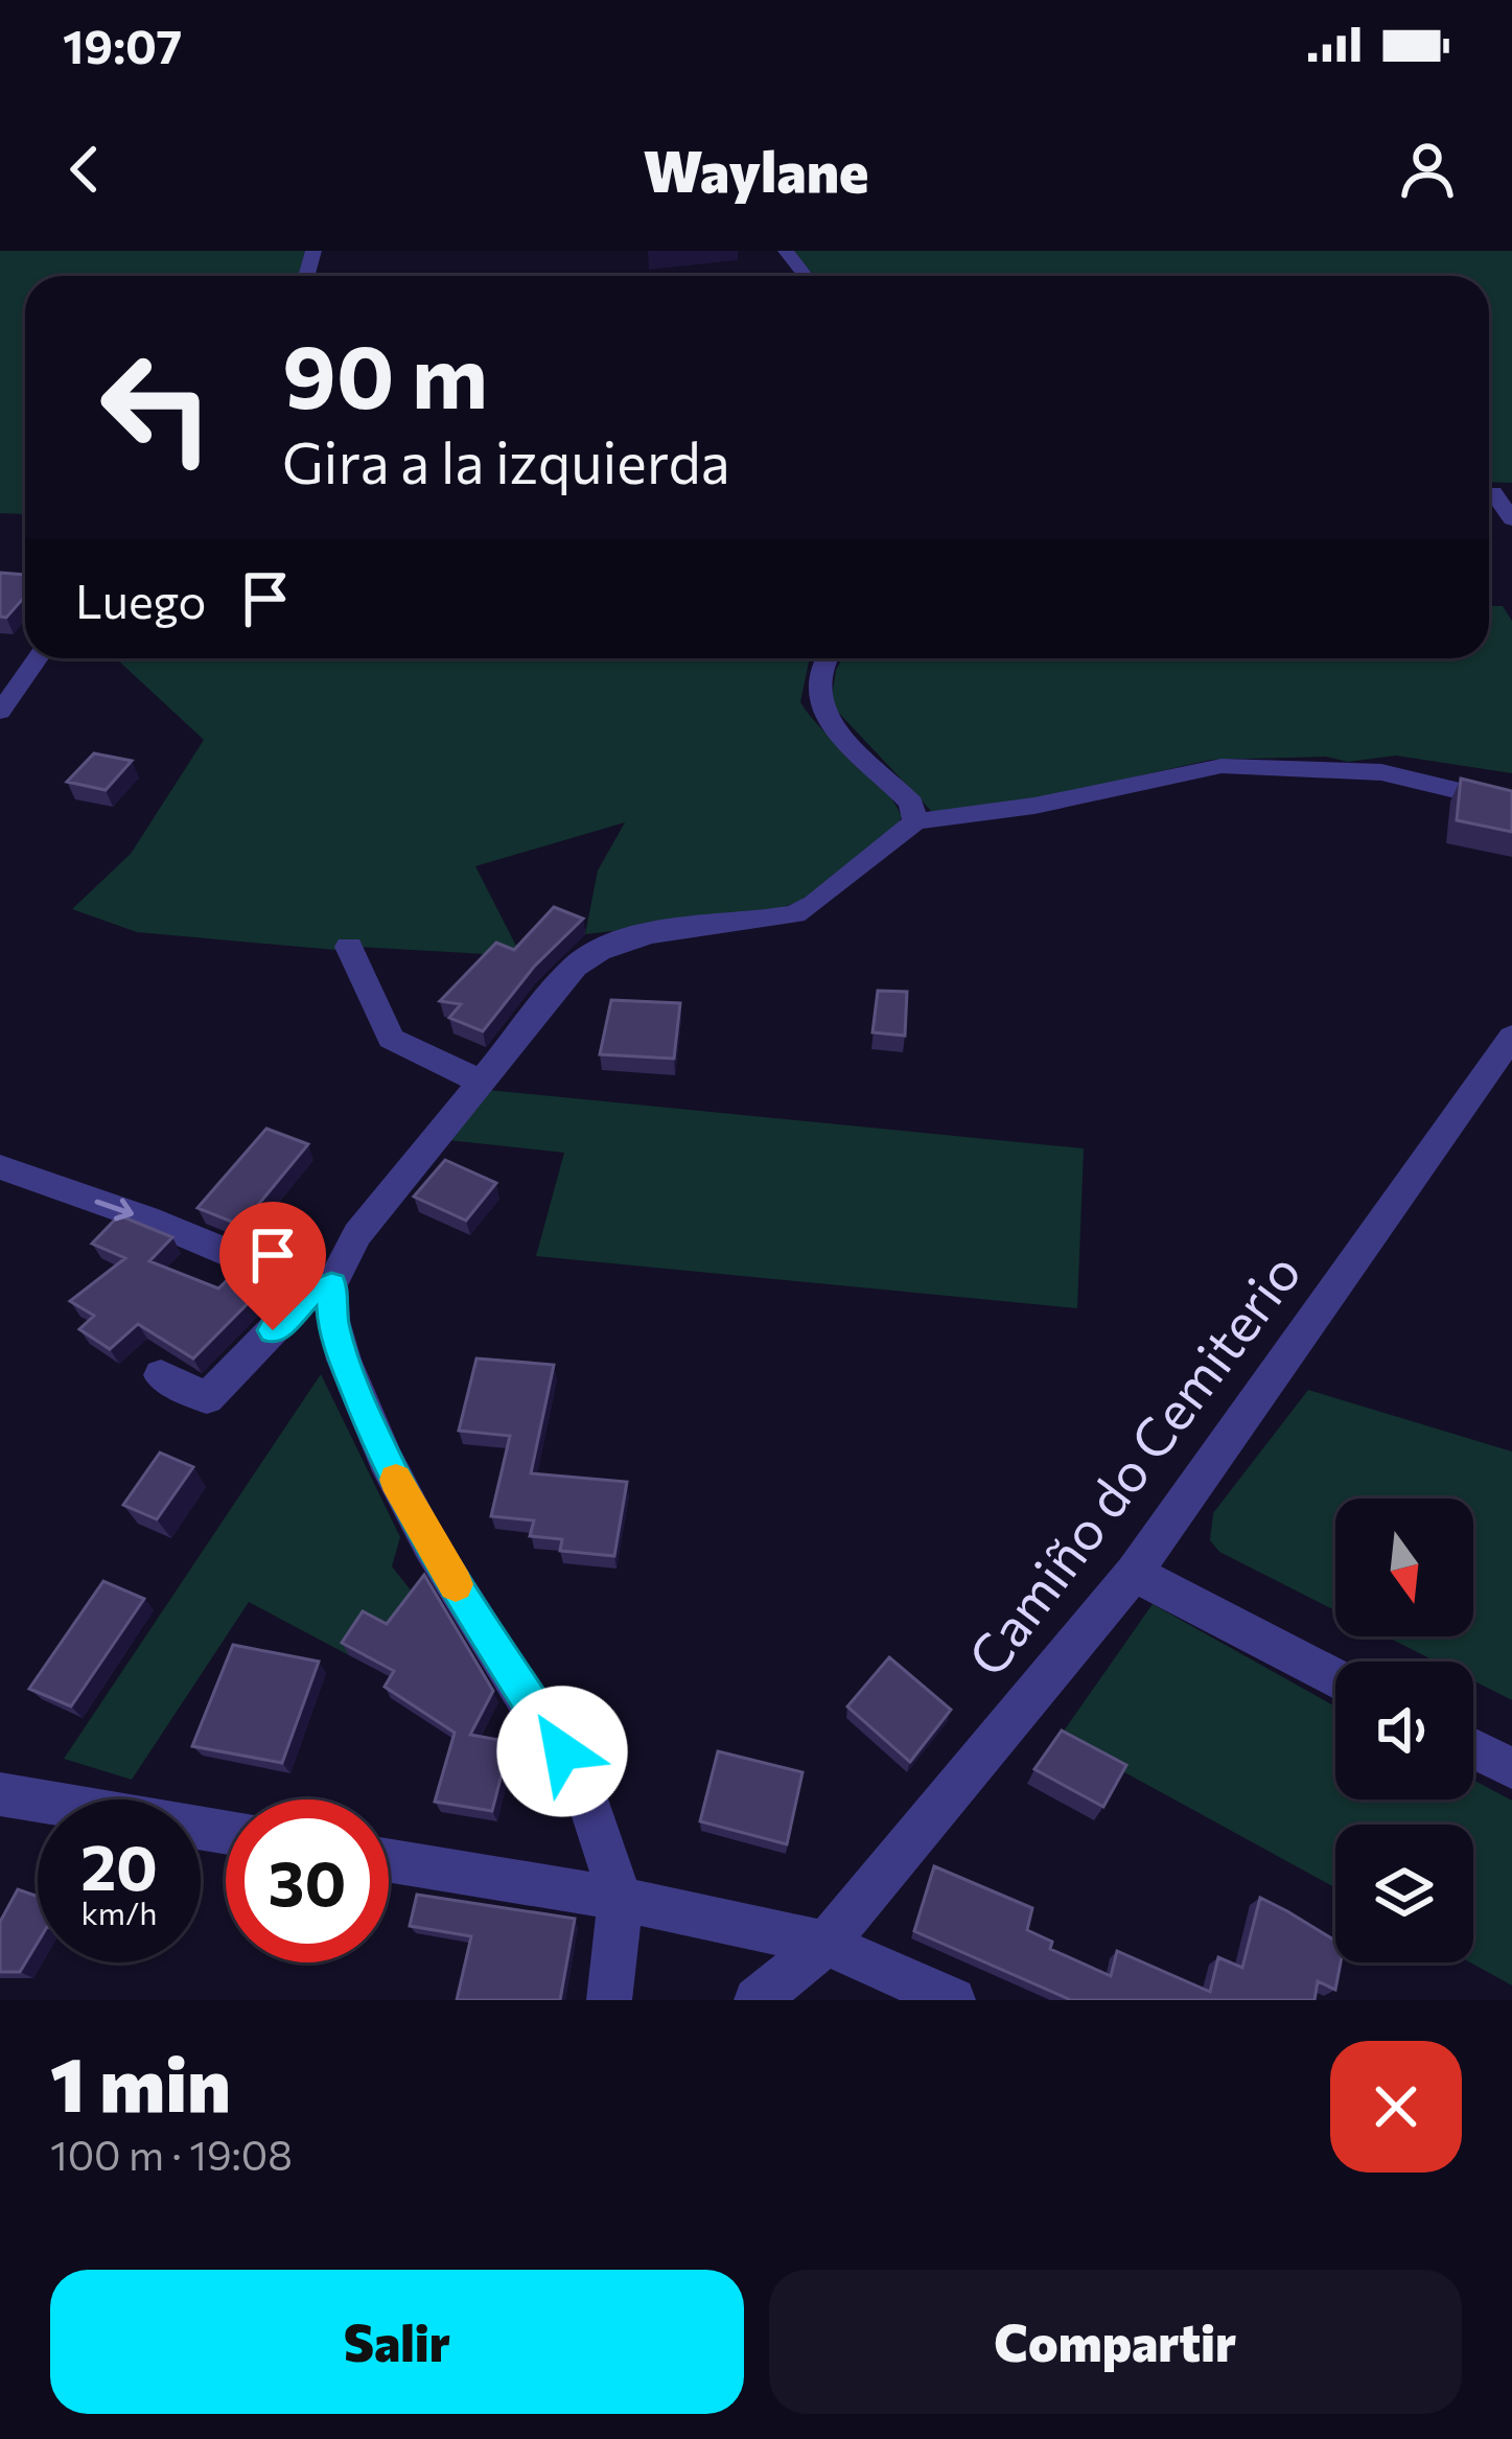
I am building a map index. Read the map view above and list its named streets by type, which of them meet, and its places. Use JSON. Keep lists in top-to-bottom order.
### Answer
{
  "streets": {
    "street": ["Camiño do Cemiterio"]
  },
  "north": "bottom",
  "page": {
    "status": "19:07",
    "header": "Waylane",
    "turn": ["90 m", "Gira a la izquierda"],
    "then": "Luego",
    "speed": "20 km/h",
    "limit": "30",
    "heading": ["1 min", "100 m · 19:08"],
    "buttons": ["Salir", "Compartir"]
  }
}
